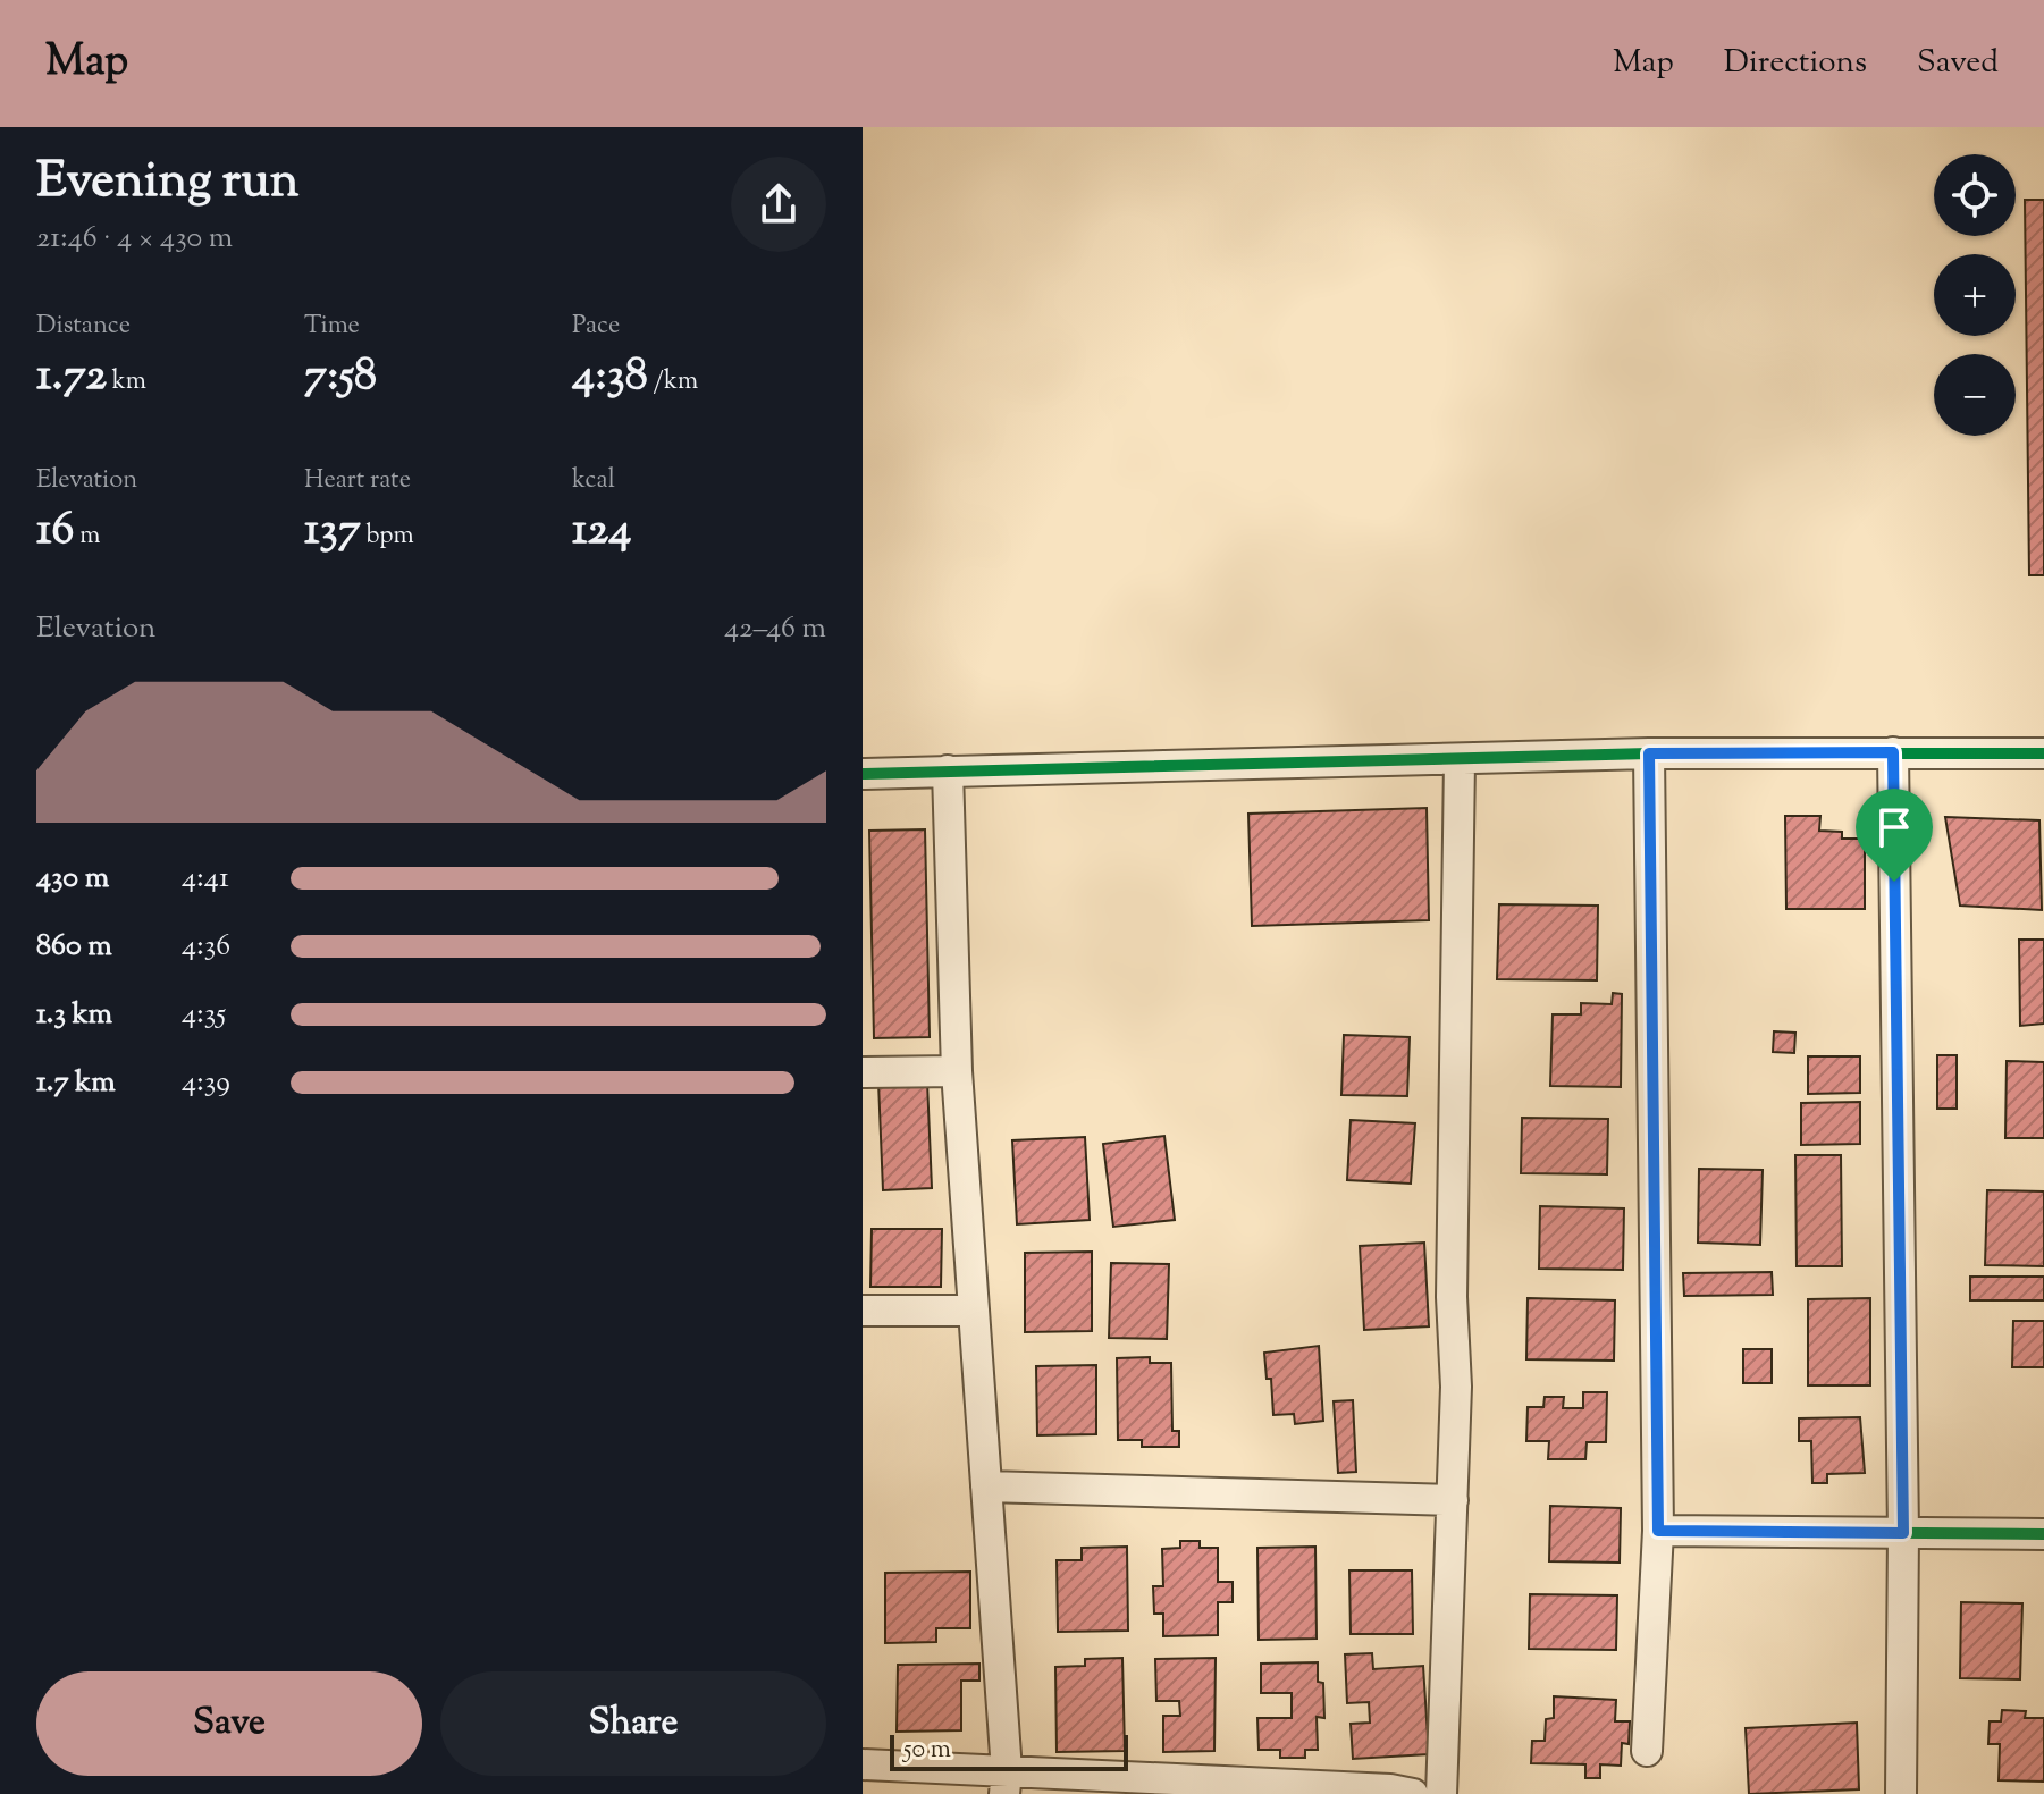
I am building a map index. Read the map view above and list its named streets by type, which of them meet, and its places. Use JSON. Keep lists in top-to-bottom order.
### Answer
{
  "scale_bar": "50 m",
  "page": {
    "header": "Map",
    "nav": ["Map", "Directions", "Saved"],
    "heading": ["Evening run", "21:46 · 4 × 430 m"],
    "map_buttons": ["+", "−"],
    "stats": [
      ["Distance", "1.72 km"],
      ["Time", "7:58"],
      ["Pace", "4:38 /km"],
      ["Elevation", "16 m"],
      ["Heart rate", "137 bpm"],
      ["kcal", "124"]
    ],
    "chart": ["Elevation", "42–46 m"],
    "list": [
      {
        "name": "430 m",
        "note": "4:41"
      },
      {
        "name": "860 m",
        "note": "4:36"
      },
      {
        "name": "1.3 km",
        "note": "4:35"
      },
      {
        "name": "1.7 km",
        "note": "4:39"
      }
    ],
    "buttons": ["Save", "Share"],
    "scale": "50 m"
  }
}
